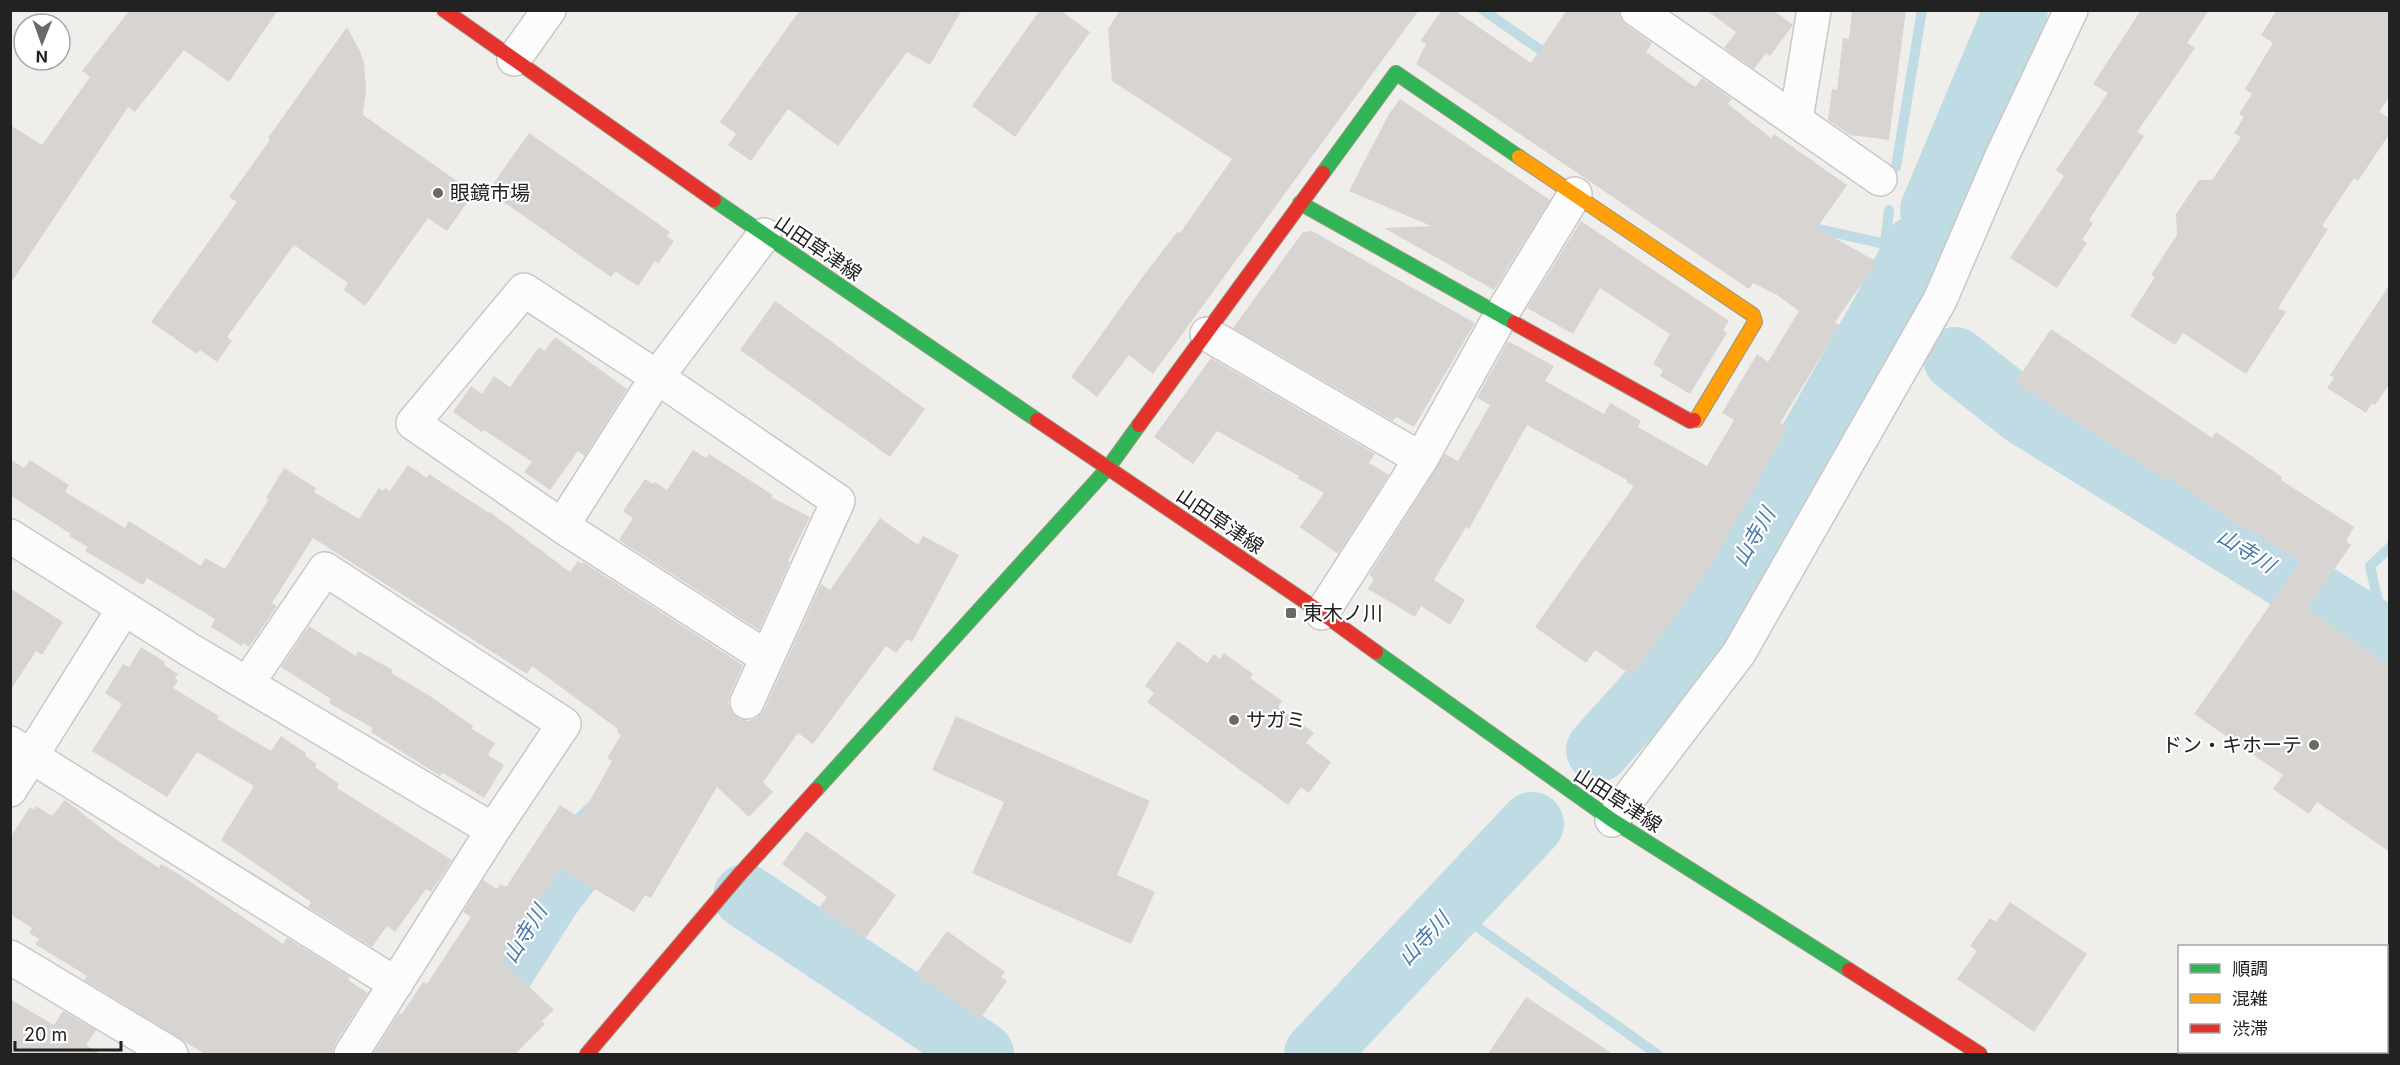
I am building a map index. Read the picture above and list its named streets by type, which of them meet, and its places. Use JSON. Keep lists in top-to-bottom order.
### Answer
{
  "streets": {
    "street": ["山田草津線"]
  },
  "water": ["山寺川"],
  "places": {
    "other": ["眼鏡市場", "サガミ", "ドン・キホーテ"],
    "transit": ["東木ノ川"]
  },
  "legend": ["順調", "混雑", "渋滞"],
  "scale_bar": "20 m",
  "north": "bottom"
}
